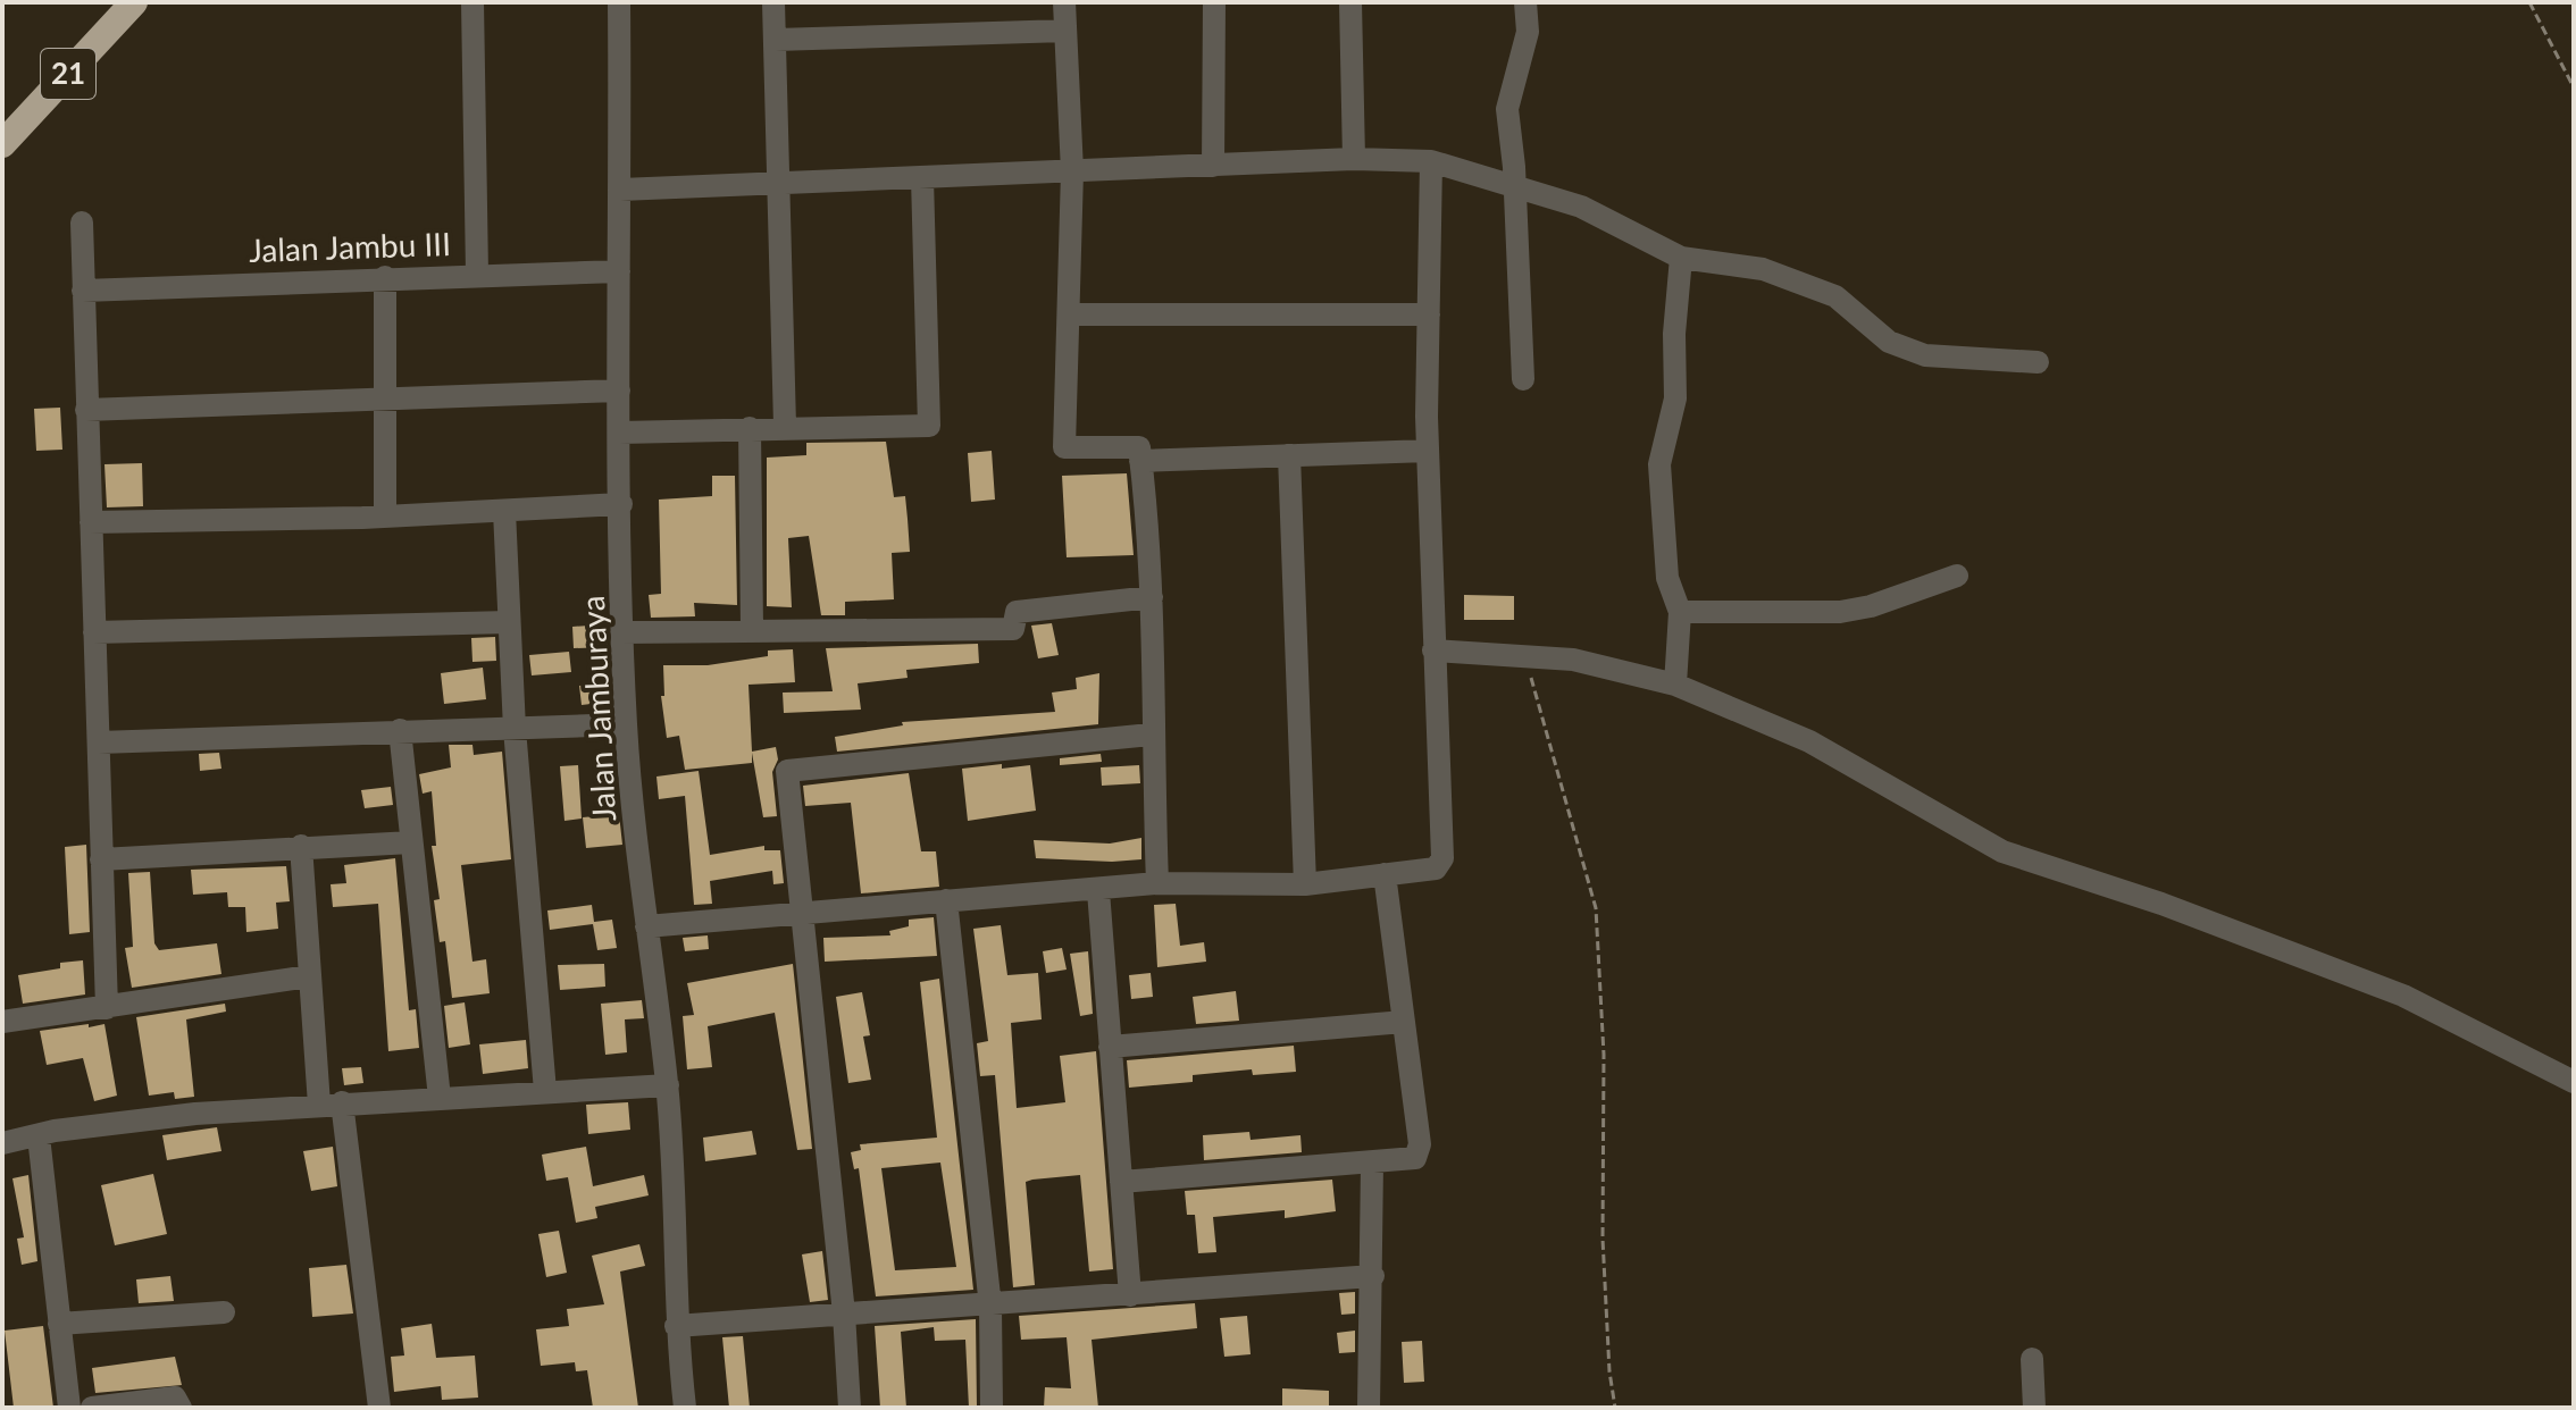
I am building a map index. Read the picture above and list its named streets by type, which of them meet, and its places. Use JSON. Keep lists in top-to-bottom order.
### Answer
{
  "streets": {
    "highway": ["21"],
    "street": ["Jalan Jambu III", "Jalan Jamburaya"]
  },
  "crossings": [
    ["Jalan Jambu III", "Jalan Jamburaya"]
  ]
}
